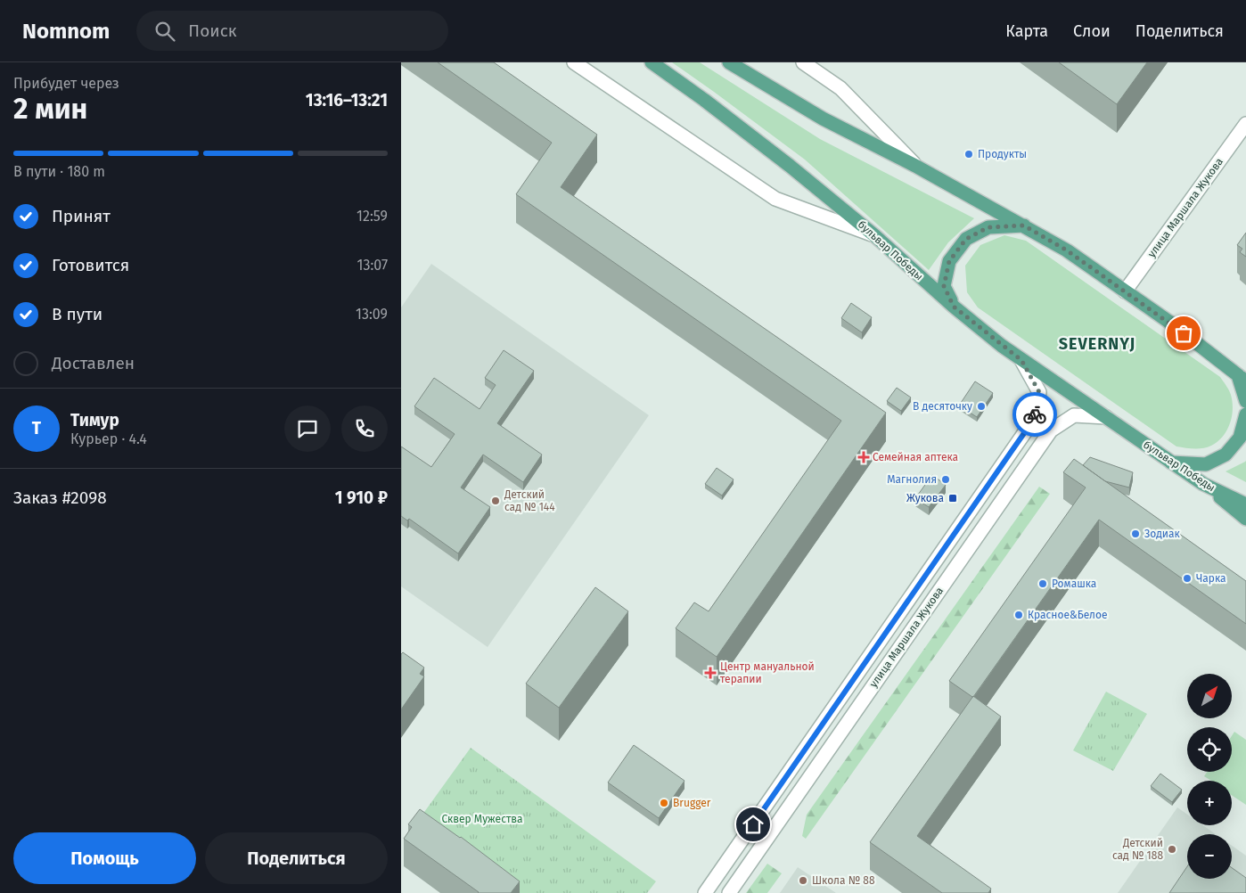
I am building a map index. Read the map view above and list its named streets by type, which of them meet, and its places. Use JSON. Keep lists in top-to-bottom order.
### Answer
{
  "streets": {
    "main road": ["бульвар Победы"],
    "street": ["улица Маршала Жукова"]
  },
  "crossings": [
    ["улица Маршала Жукова", "бульвар Победы"]
  ],
  "districts": ["SEVERNYJ"],
  "parks": ["Сквер Мужества"],
  "places": {
    "other": [
      "Продукты",
      "В десяточку",
      "Магнолия",
      "Детский сад № 144",
      "Зодиак",
      "Чарка",
      "Ромашка",
      "Красное&Белое",
      "Brugger",
      "Детский сад № 188",
      "Школа № 88"
    ],
    "health": ["Семейная аптека", "Центр мануальной терапии"],
    "transit": ["Жукова"]
  },
  "north": "top right",
  "page": {
    "header": "Nomnom",
    "search": "Поиск",
    "nav": ["Карта", "Слои", "Поделиться"],
    "heading": ["2 мин", "Прибудет через", "13:16–13:21"],
    "panel": [
      "Тимур",
      "Курьер · 4.4",
      "Заказ #2098",
      "1 910 ₽"
    ],
    "bar": "В пути · 180 m",
    "list": [
      ["Принят", "12:59"],
      ["Готовится", "13:07"],
      ["В пути", "13:09"],
      "Доставлен"
    ],
    "round": "Т",
    "map_buttons": ["+", "−"],
    "buttons": ["Помощь", "Поделиться"]
  }
}
